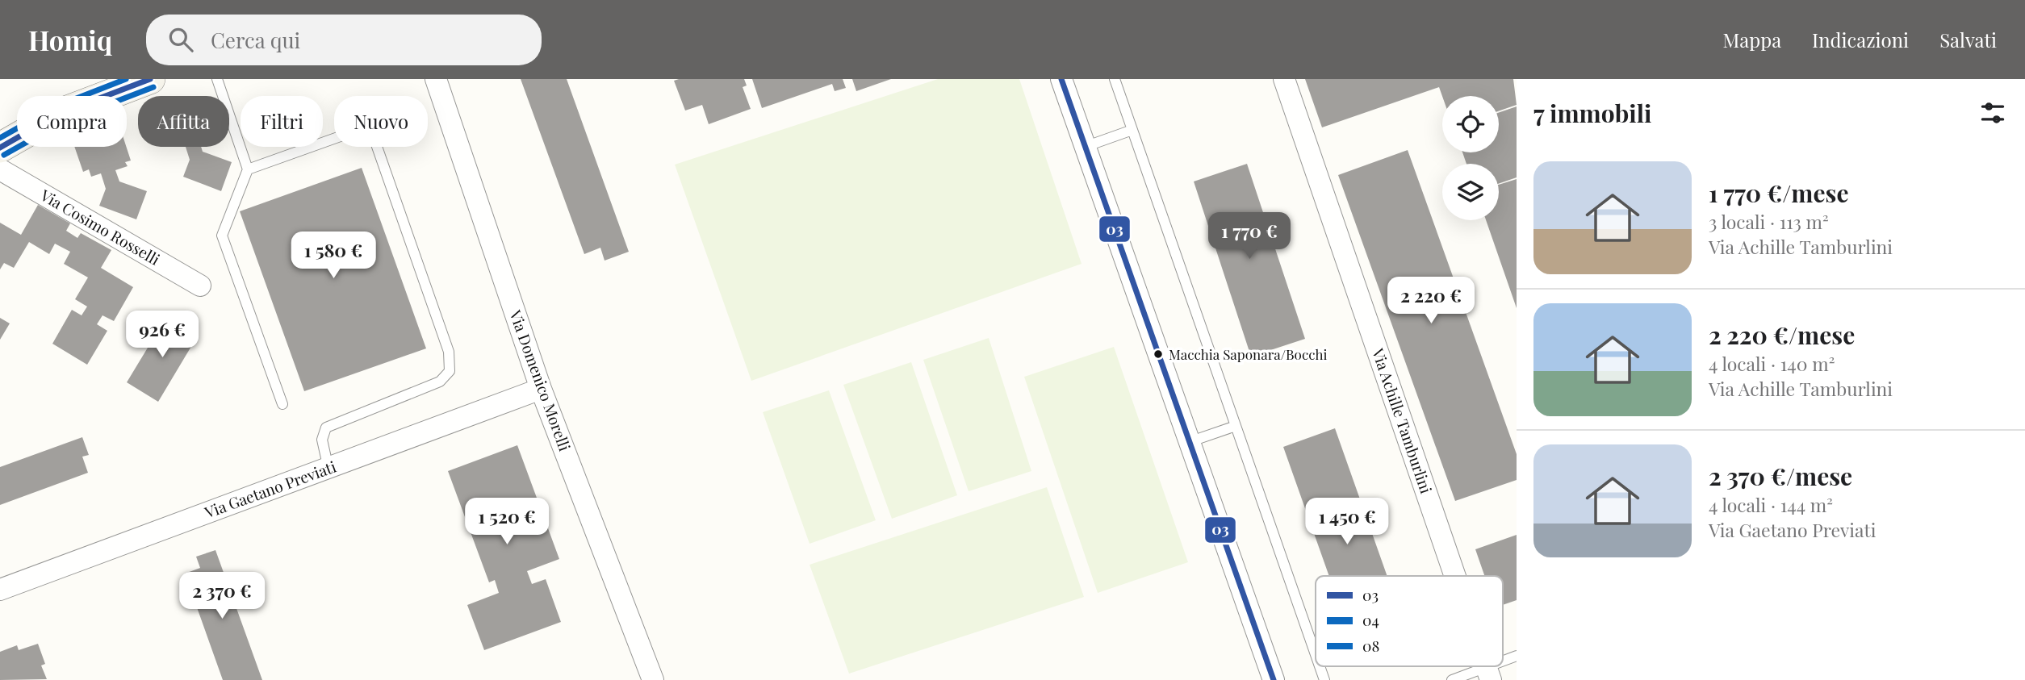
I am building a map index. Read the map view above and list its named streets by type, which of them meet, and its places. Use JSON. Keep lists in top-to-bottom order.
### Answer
{
  "streets": {
    "street": [
      "Via Cosimo Rosselli",
      "Via Domenico Morelli",
      "Via Achille Tamburlini",
      "Via Gaetano Previati"
    ]
  },
  "crossings": [
    ["Via Domenico Morelli", "Via Gaetano Previati"]
  ],
  "places": ["Macchia Saponara/Bocchi"],
  "lines": ["transit line 03", "transit line 08", "transit line 04"],
  "legend": ["03", "04", "08"],
  "page": {
    "header": "Homiq",
    "search": "Cerca qui",
    "nav": ["Mappa", "Indicazioni", "Salvati"],
    "heading": "7 immobili",
    "chip": [
      "Compra",
      "Affitta",
      "Filtri",
      "Nuovo"
    ],
    "list": [
      {
        "name": "1 770 €/mese",
        "note": "3 locali · 113 m² · Via Achille Tamburlini"
      },
      {
        "name": "2 220 €/mese",
        "note": "4 locali · 140 m² · Via Achille Tamburlini"
      },
      {
        "name": "2 370 €/mese",
        "note": "4 locali · 144 m² · Via Gaetano Previati"
      }
    ],
    "price": [
      "1 770 €",
      "1 580 €",
      "2 220 €",
      "926 €",
      "1 520 €",
      "1 450 €",
      "2 370 €"
    ]
  }
}
